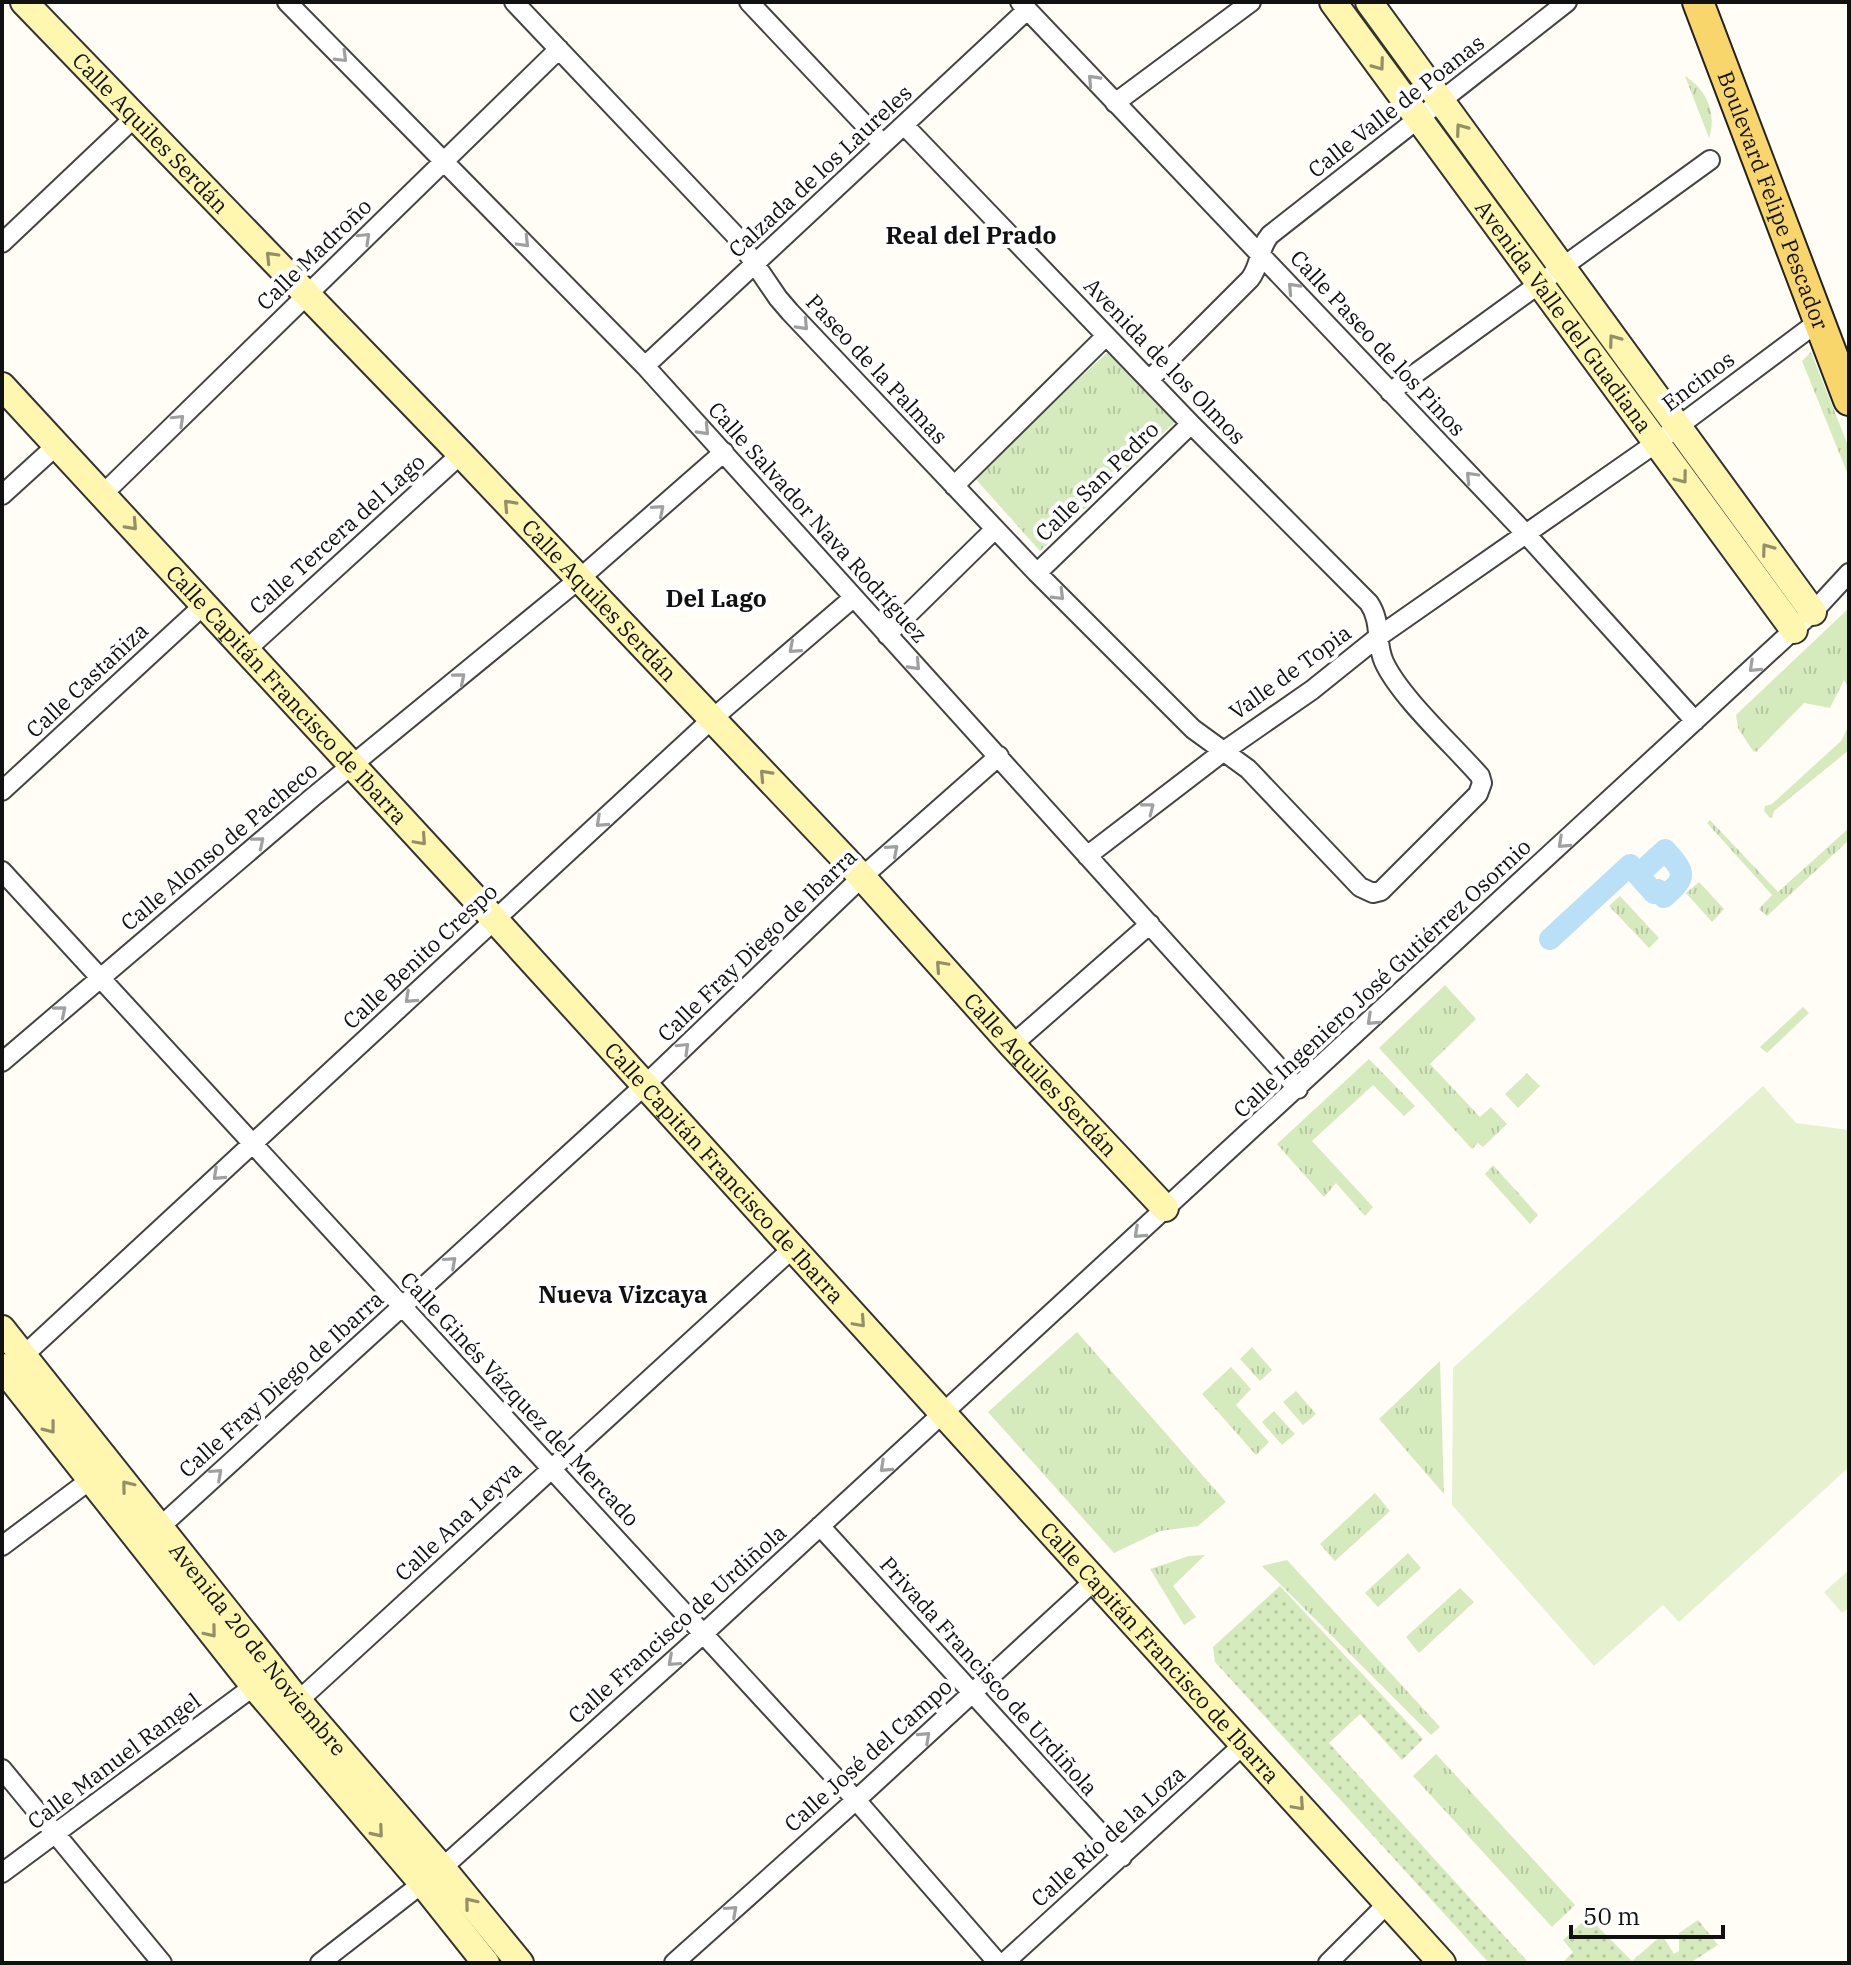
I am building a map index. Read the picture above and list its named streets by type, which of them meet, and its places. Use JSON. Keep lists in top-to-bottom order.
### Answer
{
  "streets": {
    "main road": ["Boulevard Felipe Pescador"],
    "street": [
      "Calle Valle de Poanas",
      "Calle Aquiles Serdán",
      "Calzada de los Laureles",
      "Calle Madroño",
      "Avenida Valle del Guadiana",
      "Calle Paseo de los Pinos",
      "Avenida de los Olmos",
      "Paseo de la Palmas",
      "Encinos",
      "Calle San Pedro",
      "Calle Salvador Nava Rodríguez",
      "Calle Tercera del Lago",
      "Valle de Topia",
      "Calle Castañiza",
      "Calle Capitán Francisco de Ibarra",
      "Calle Alonso de Pacheco",
      "Calle Fray Diego de Ibarra",
      "Calle Benito Crespo",
      "Calle Ingeniero José Gutiérrez Osornio",
      "Calle Ginés Vázquez del Mercado",
      "Calle Ana Leyva",
      "Calle Francisco de Urdiñola",
      "Avenida 20 de Noviembre",
      "Privada Francisco de Urdiñola",
      "Calle José del Campo",
      "Calle Manuel Rangel",
      "Calle Río de la Loza"
    ]
  },
  "crossings": [
    ["Calle Valle de Poanas", "Avenida Valle del Guadiana"],
    ["Calle Valle de Poanas", "Calle Paseo de los Pinos"],
    ["Calle Valle de Poanas", "Avenida de los Olmos"],
    ["Calle Aquiles Serdán", "Calle Madroño"],
    ["Calle Aquiles Serdán", "Calle Tercera del Lago"],
    ["Calle Aquiles Serdán", "Calle Alonso de Pacheco"],
    ["Calle Aquiles Serdán", "Calle Fray Diego de Ibarra"],
    ["Calle Aquiles Serdán", "Calle Benito Crespo"],
    ["Calle Aquiles Serdán", "Calle Ingeniero José Gutiérrez Osornio"],
    ["Calzada de los Laureles", "Calle Paseo de los Pinos"],
    ["Calzada de los Laureles", "Avenida de los Olmos"],
    ["Calzada de los Laureles", "Paseo de la Palmas"],
    ["Calzada de los Laureles", "Calle Salvador Nava Rodríguez"],
    ["Boulevard Felipe Pescador", "Encinos"],
    ["Calle Madroño", "Paseo de la Palmas"],
    ["Calle Madroño", "Calle Salvador Nava Rodríguez"],
    ["Calle Madroño", "Calle Capitán Francisco de Ibarra"],
    ["Avenida Valle del Guadiana", "Encinos"],
    ["Avenida Valle del Guadiana", "Calle Ingeniero José Gutiérrez Osornio"],
    ["Calle Paseo de los Pinos", "Encinos"],
    ["Calle Paseo de los Pinos", "Valle de Topia"],
    ["Calle Paseo de los Pinos", "Calle Ingeniero José Gutiérrez Osornio"],
    ["Avenida de los Olmos", "Paseo de la Palmas"],
    ["Avenida de los Olmos", "Calle San Pedro"],
    ["Avenida de los Olmos", "Valle de Topia"],
    ["Paseo de la Palmas", "Calle San Pedro"],
    ["Paseo de la Palmas", "Valle de Topia"],
    ["Encinos", "Valle de Topia"],
    ["Calle Salvador Nava Rodríguez", "Valle de Topia"],
    ["Calle Salvador Nava Rodríguez", "Calle Alonso de Pacheco"],
    ["Calle Salvador Nava Rodríguez", "Calle Fray Diego de Ibarra"],
    ["Calle Salvador Nava Rodríguez", "Calle Benito Crespo"],
    ["Calle Salvador Nava Rodríguez", "Calle Ingeniero José Gutiérrez Osornio"],
    ["Calle Tercera del Lago", "Calle Capitán Francisco de Ibarra"],
    ["Calle Castañiza", "Calle Capitán Francisco de Ibarra"],
    ["Calle Capitán Francisco de Ibarra", "Calle Alonso de Pacheco"],
    ["Calle Capitán Francisco de Ibarra", "Calle Fray Diego de Ibarra"],
    ["Calle Capitán Francisco de Ibarra", "Calle Benito Crespo"],
    ["Calle Capitán Francisco de Ibarra", "Calle Ingeniero José Gutiérrez Osornio"],
    ["Calle Capitán Francisco de Ibarra", "Calle Ana Leyva"],
    ["Calle Capitán Francisco de Ibarra", "Calle Francisco de Urdiñola"],
    ["Calle Capitán Francisco de Ibarra", "Calle José del Campo"],
    ["Calle Capitán Francisco de Ibarra", "Calle Río de la Loza"],
    ["Calle Alonso de Pacheco", "Calle Ginés Vázquez del Mercado"],
    ["Calle Fray Diego de Ibarra", "Calle Ginés Vázquez del Mercado"],
    ["Calle Fray Diego de Ibarra", "Avenida 20 de Noviembre"],
    ["Calle Benito Crespo", "Calle Ginés Vázquez del Mercado"],
    ["Calle Benito Crespo", "Avenida 20 de Noviembre"],
    ["Calle Ingeniero José Gutiérrez Osornio", "Calle Francisco de Urdiñola"],
    ["Calle Ginés Vázquez del Mercado", "Calle Ana Leyva"],
    ["Calle Ginés Vázquez del Mercado", "Calle Francisco de Urdiñola"],
    ["Calle Ginés Vázquez del Mercado", "Calle José del Campo"],
    ["Calle Ginés Vázquez del Mercado", "Calle Río de la Loza"],
    ["Calle Ana Leyva", "Avenida 20 de Noviembre"],
    ["Calle Francisco de Urdiñola", "Avenida 20 de Noviembre"],
    ["Calle Francisco de Urdiñola", "Privada Francisco de Urdiñola"],
    ["Avenida 20 de Noviembre", "Calle Manuel Rangel"],
    ["Privada Francisco de Urdiñola", "Calle José del Campo"],
    ["Privada Francisco de Urdiñola", "Calle Río de la Loza"]
  ],
  "one_way": [
    "Calle Aquiles Serdán",
    "Calle Madroño",
    "Calle Paseo de los Pinos",
    "Paseo de la Palmas",
    "Calle Salvador Nava Rodríguez",
    "Calle Capitán Francisco de Ibarra",
    "Calle Alonso de Pacheco",
    "Calle Fray Diego de Ibarra",
    "Calle Benito Crespo",
    "Calle Ingeniero José Gutiérrez Osornio",
    "Calle Francisco de Urdiñola",
    "Calle José del Campo"
  ],
  "districts": ["Real del Prado", "Del Lago", "Nueva Vizcaya"],
  "scale_bar": "50 m"
}
